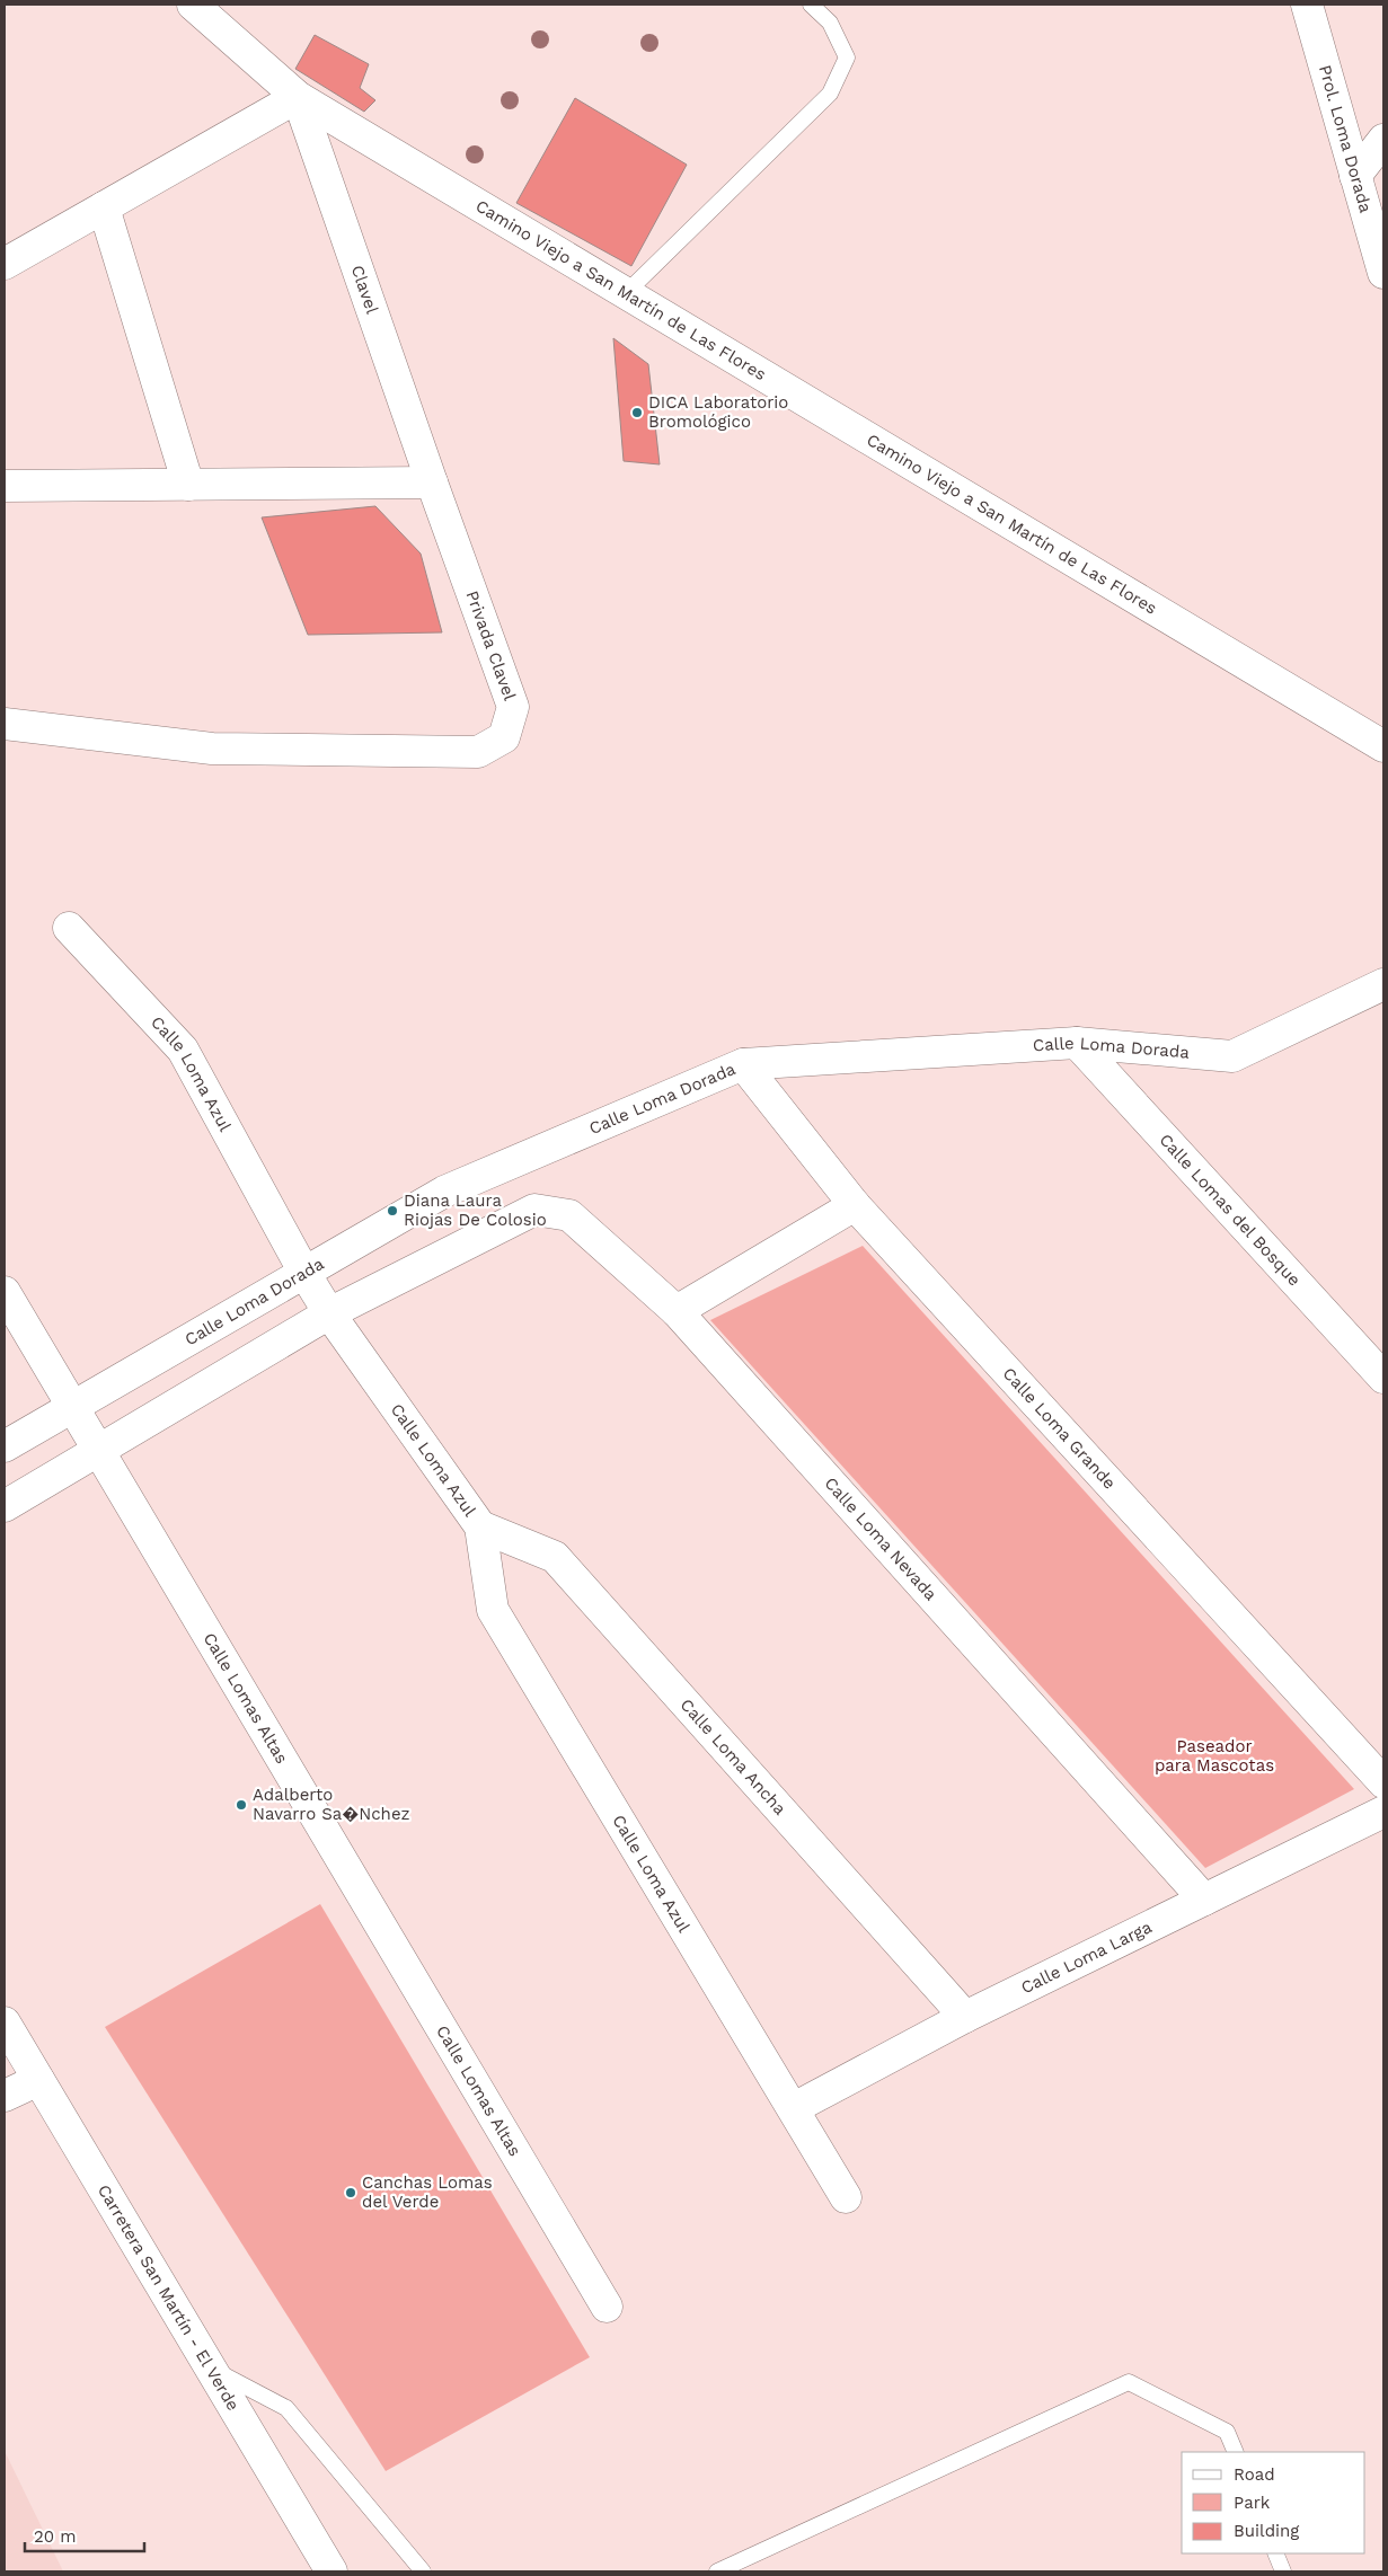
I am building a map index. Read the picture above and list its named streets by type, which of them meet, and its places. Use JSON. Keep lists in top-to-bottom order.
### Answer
{
  "streets": {
    "street": [
      "Prol. Loma Dorada",
      "Clavel",
      "Camino Viejo a San Martín de Las Flores",
      "Privada Clavel",
      "Calle Loma Dorada",
      "Calle Loma Azul",
      "Calle Lomas del Bosque",
      "Calle Loma Grande",
      "Calle Loma Nevada",
      "Calle Lomas Altas",
      "Calle Loma Ancha",
      "Calle Loma Larga",
      "Carretera San Martín - El Verde"
    ]
  },
  "crossings": [
    ["Clavel", "Camino Viejo a San Martín de Las Flores"],
    ["Clavel", "Privada Clavel"],
    ["Calle Loma Dorada", "Calle Loma Azul"],
    ["Calle Loma Dorada", "Calle Lomas del Bosque"],
    ["Calle Loma Dorada", "Calle Loma Grande"],
    ["Calle Loma Dorada", "Calle Lomas Altas"],
    ["Calle Loma Azul", "Calle Loma Nevada"],
    ["Calle Loma Azul", "Calle Loma Ancha"],
    ["Calle Loma Azul", "Calle Loma Larga"],
    ["Calle Loma Nevada", "Calle Loma Larga"],
    ["Calle Loma Ancha", "Calle Loma Larga"]
  ],
  "parks": ["Paseador para Mascotas"],
  "places": [
    "DICA Laboratorio Bromológico",
    "Diana Laura Riojas De Colosio",
    "Adalberto Navarro Sa�Nchez",
    "Canchas Lomas del Verde"
  ],
  "legend": ["Road", "Park", "Building"],
  "scale_bar": "20 m"
}
